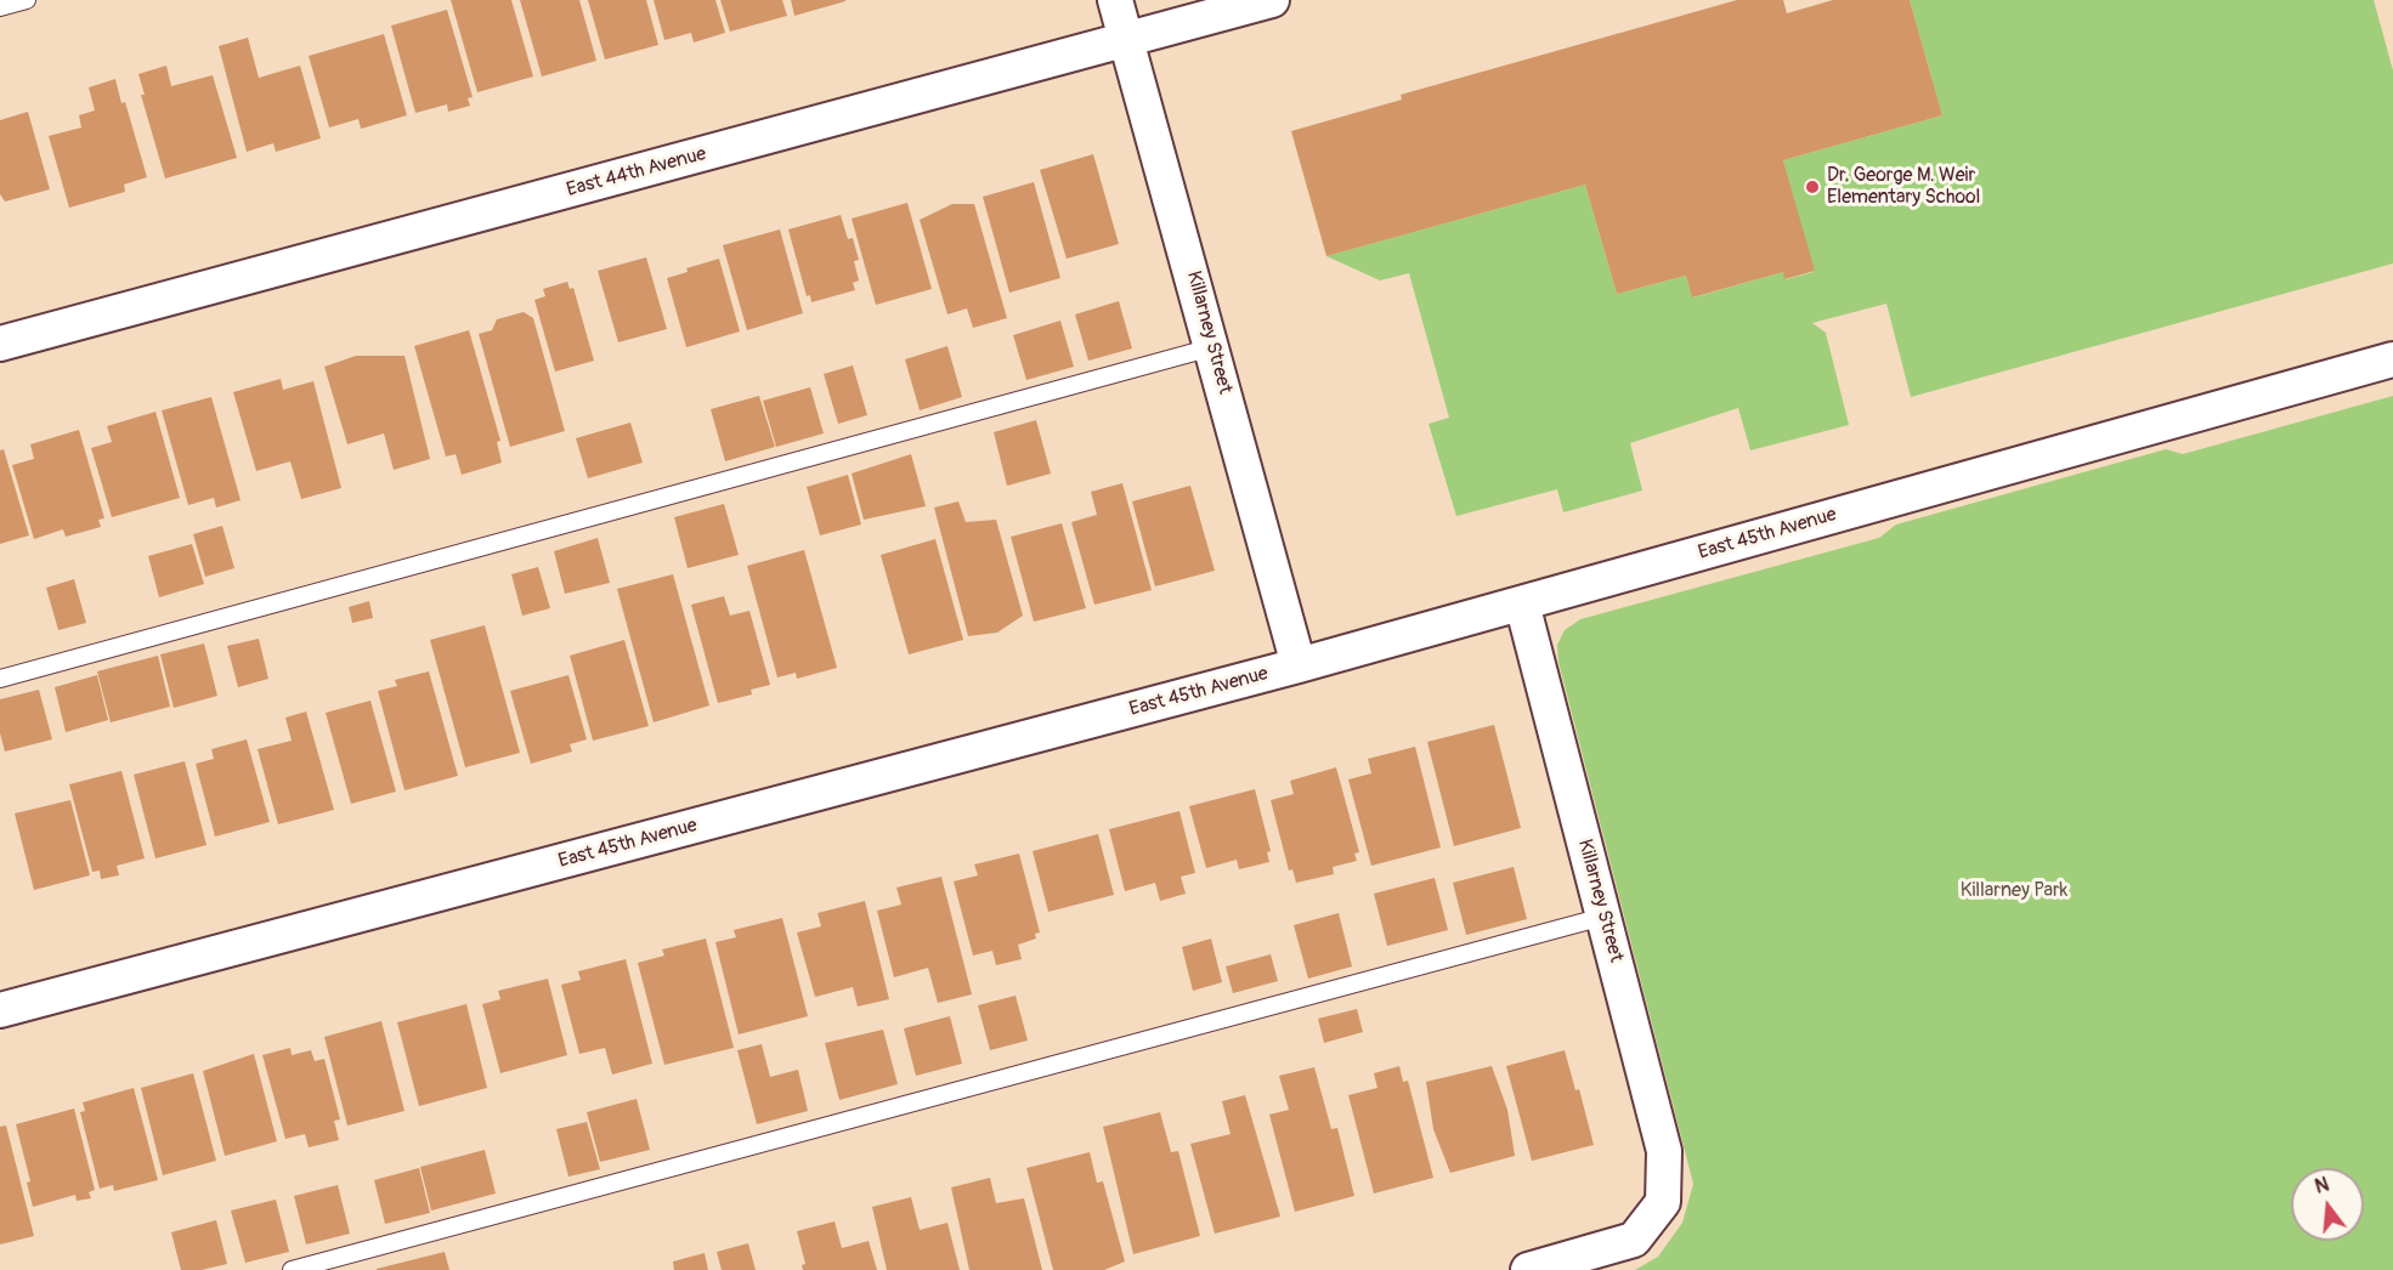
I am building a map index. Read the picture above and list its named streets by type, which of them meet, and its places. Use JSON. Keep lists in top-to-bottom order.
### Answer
{
  "streets": {
    "street": ["East 44th Avenue", "Killarney Street", "East 45th Avenue"]
  },
  "crossings": [
    ["East 44th Avenue", "Killarney Street"],
    ["Killarney Street", "East 45th Avenue"]
  ],
  "parks": ["Killarney Park"],
  "places": ["Dr. George M. Weir Elementary School"],
  "north": "top"
}
